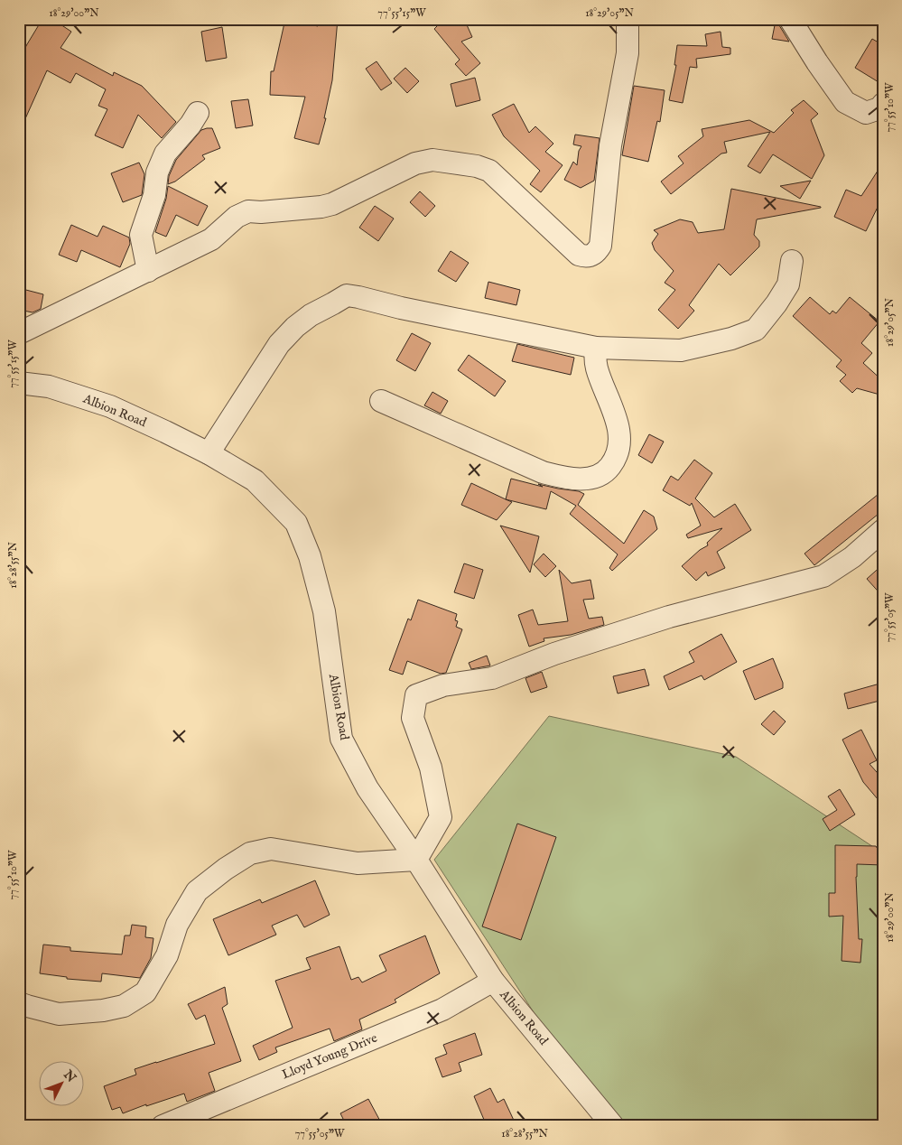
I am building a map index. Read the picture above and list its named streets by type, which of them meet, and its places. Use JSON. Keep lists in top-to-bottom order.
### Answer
{
  "streets": {
    "street": ["Albion Road", "Lloyd Young Drive"]
  },
  "crossings": [
    ["Albion Road", "Lloyd Young Drive"]
  ],
  "north": "top right",
  "coordinates": [
    "18°29'00\"N",
    "77°55'15\"W",
    "18°29'05\"N",
    "77°55'10\"W",
    "18°28'55\"N",
    "77°55'05\"W"
  ]
}
